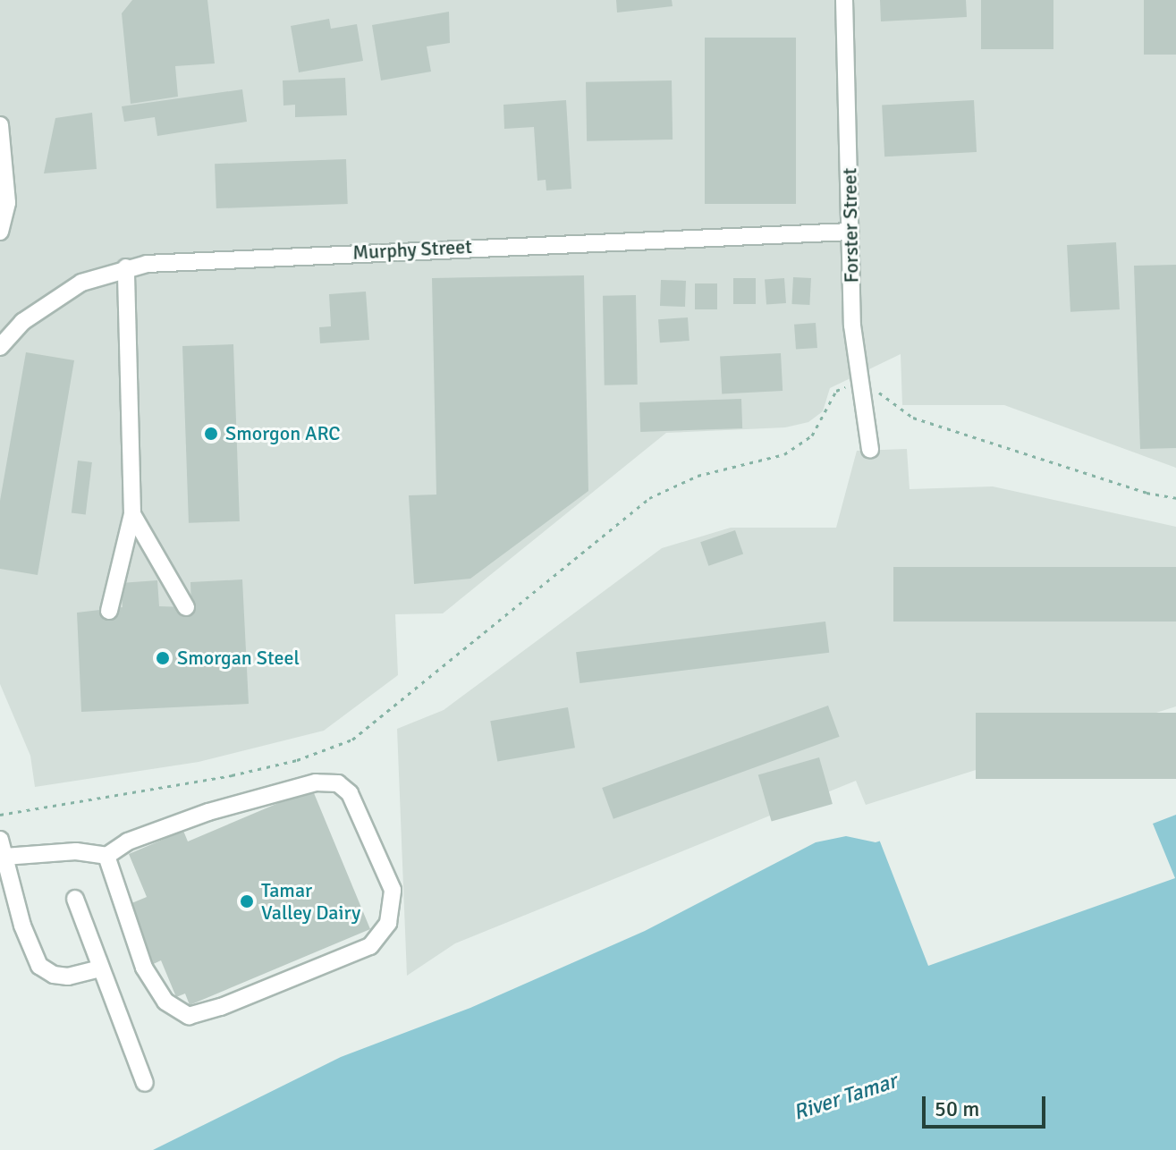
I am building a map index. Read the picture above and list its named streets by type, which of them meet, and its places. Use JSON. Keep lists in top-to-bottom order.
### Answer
{
  "streets": {
    "street": ["Forster Street", "Murphy Street"]
  },
  "crossings": [
    ["Forster Street", "Murphy Street"]
  ],
  "water": ["River Tamar"],
  "places": ["Smorgon ARC", "Smorgan Steel", "Tamar Valley Dairy"],
  "scale_bar": "50 m"
}
